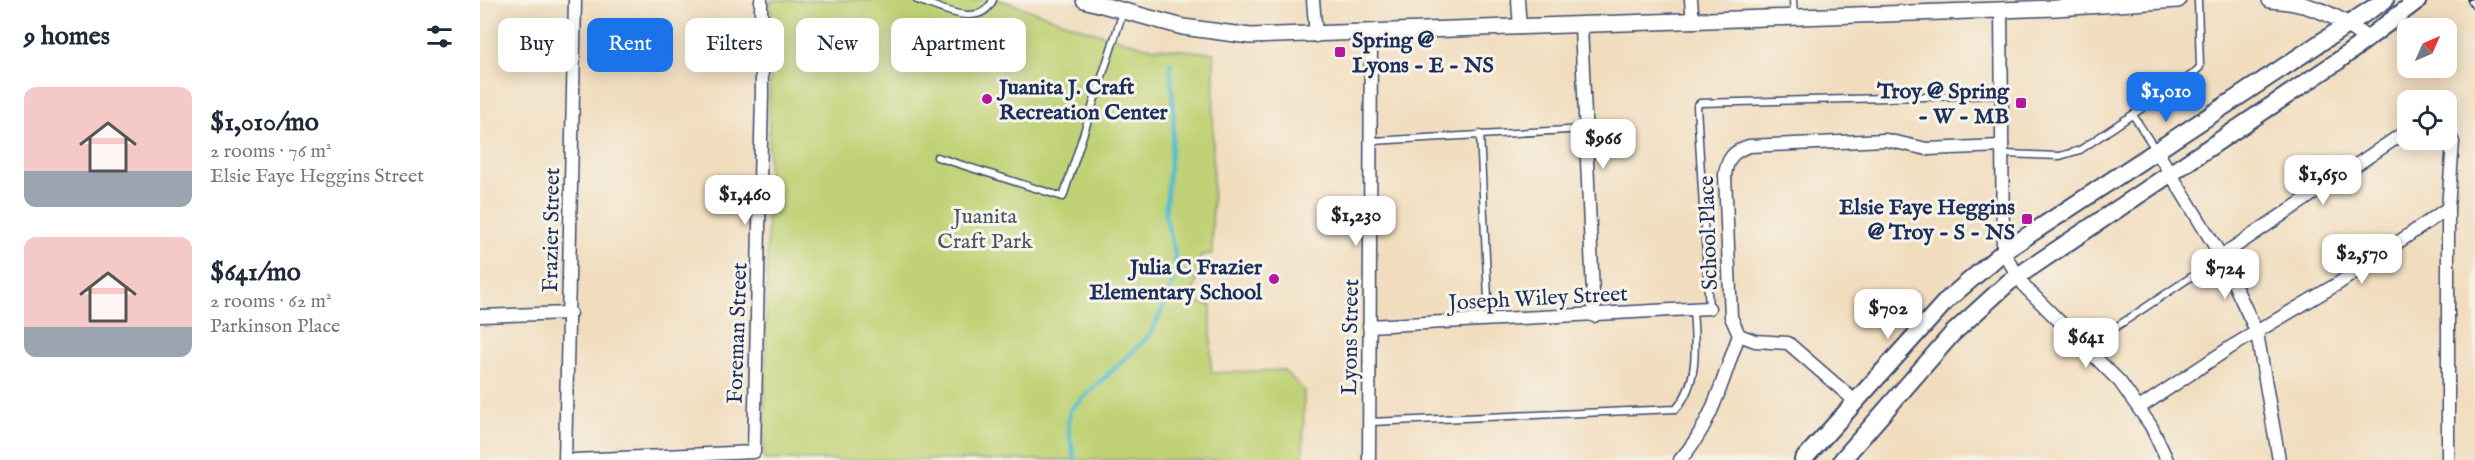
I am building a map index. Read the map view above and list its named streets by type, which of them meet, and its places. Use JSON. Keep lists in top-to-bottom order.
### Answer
{
  "streets": {
    "street": [
      "Frazier Street",
      "School Place",
      "Joseph Wiley Street",
      "Foreman Street",
      "Lyons Street"
    ]
  },
  "crossings": [
    ["Joseph Wiley Street", "Lyons Street"]
  ],
  "parks": ["Juanita Craft Park"],
  "places": {
    "transit": ["Spring @ Lyons - E - NS", "Troy @ Spring - W - MB", "Elsie Faye Heggins @ Troy - S - NS"],
    "other": ["Juanita J. Craft Recreation Center", "Julia C Frazier Elementary School"]
  },
  "north": "top right",
  "page": {
    "heading": "9 homes",
    "chip": [
      "Buy",
      "Rent",
      "Filters",
      "New",
      "Apartment"
    ],
    "list": [
      {
        "name": "$1,010/mo",
        "note": "2 rooms · 76 m² · Elsie Faye Heggins Street"
      },
      {
        "name": "$641/mo",
        "note": "2 rooms · 62 m² · Parkinson Place"
      }
    ],
    "price": [
      "$1,010",
      "$966",
      "$1,650",
      "$1,460",
      "$1,230",
      "$2,570",
      "$724",
      "$702",
      "$641"
    ]
  }
}
